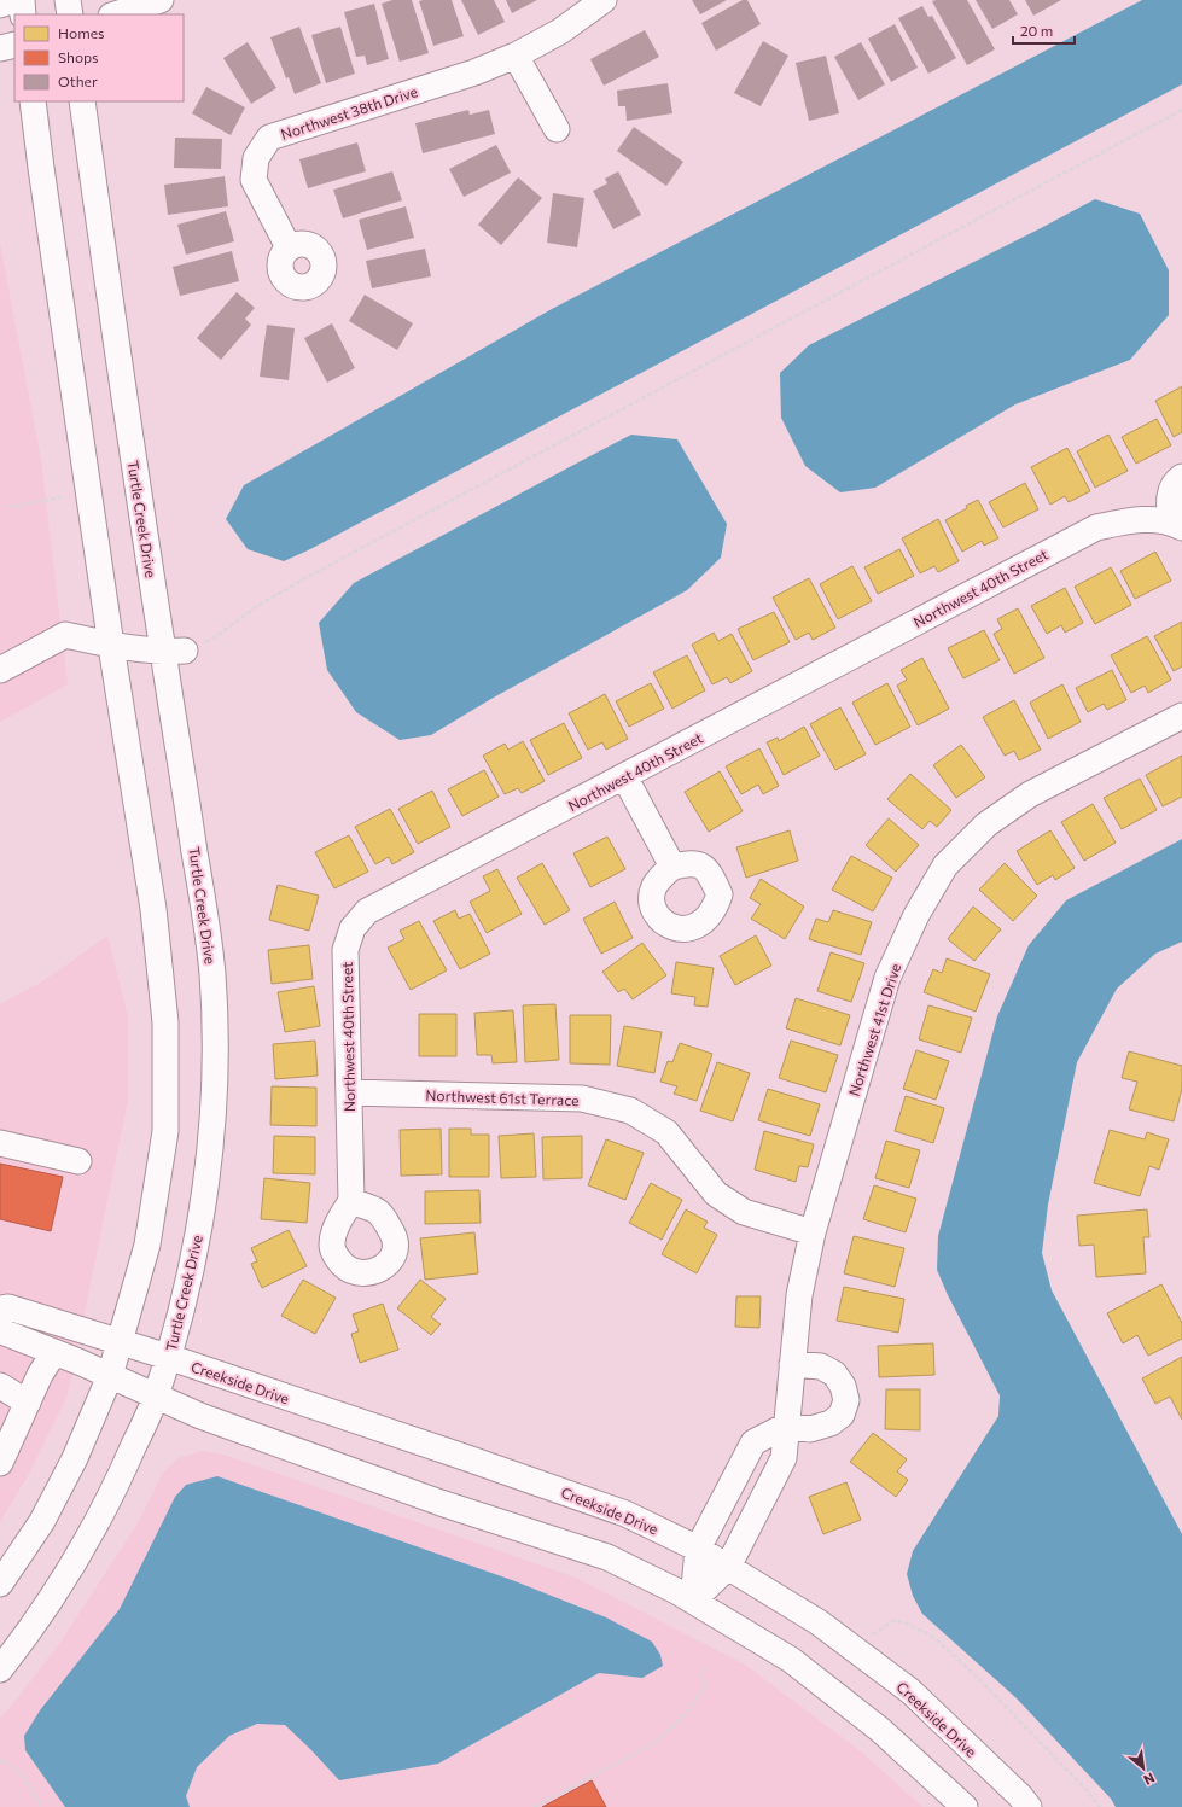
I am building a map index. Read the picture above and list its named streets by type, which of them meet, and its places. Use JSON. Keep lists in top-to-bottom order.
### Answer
{
  "streets": {
    "street": [
      "Northwest 38th Drive",
      "Turtle Creek Drive",
      "Northwest 40th Street",
      "Northwest 41st Drive",
      "Northwest 61st Terrace",
      "Creekside Drive"
    ]
  },
  "crossings": [
    ["Turtle Creek Drive", "Creekside Drive"],
    ["Northwest 40th Street", "Northwest 61st Terrace"],
    ["Northwest 41st Drive", "Northwest 61st Terrace"],
    ["Northwest 41st Drive", "Creekside Drive"]
  ],
  "legend": ["Homes", "Shops", "Other"],
  "scale_bar": "20 m",
  "north": "bottom right"
}
